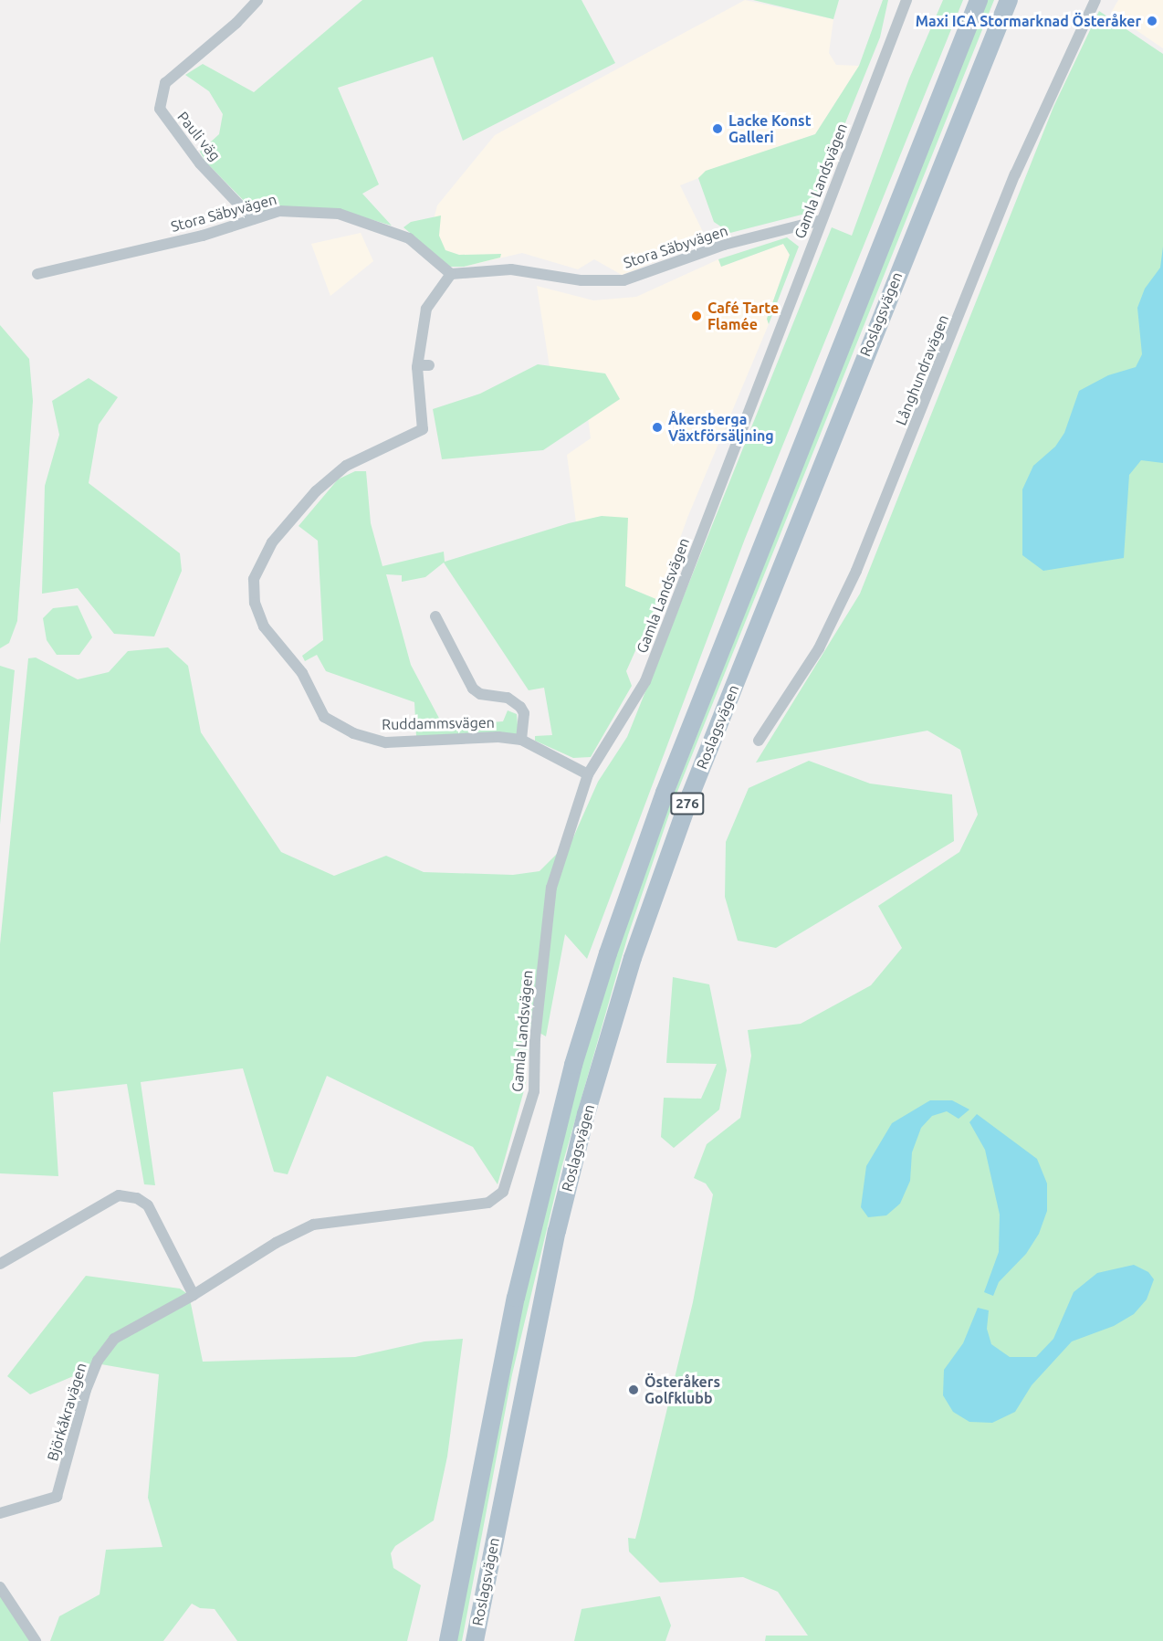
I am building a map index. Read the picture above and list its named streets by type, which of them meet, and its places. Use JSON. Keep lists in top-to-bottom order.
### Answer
{
  "streets": {
    "main road": ["Roslagsvägen", "276"],
    "street": [
      "Pauli väg",
      "Gamla Landsvägen",
      "Stora Säbyvägen",
      "Långhundravägen",
      "Ruddammsvägen",
      "Björkåkravägen"
    ]
  },
  "crossings": [
    ["Pauli väg", "Stora Säbyvägen"],
    ["Gamla Landsvägen", "Stora Säbyvägen"],
    ["Gamla Landsvägen", "Ruddammsvägen"],
    ["Gamla Landsvägen", "Björkåkravägen"],
    ["Stora Säbyvägen", "Ruddammsvägen"]
  ],
  "places": [
    "Maxi ICA Stormarknad Österåker",
    "Lacke Konst Galleri",
    "Café Tarte Flamée",
    "Åkersberga Växtförsäljning",
    "Österåkers Golfklubb"
  ]
}
